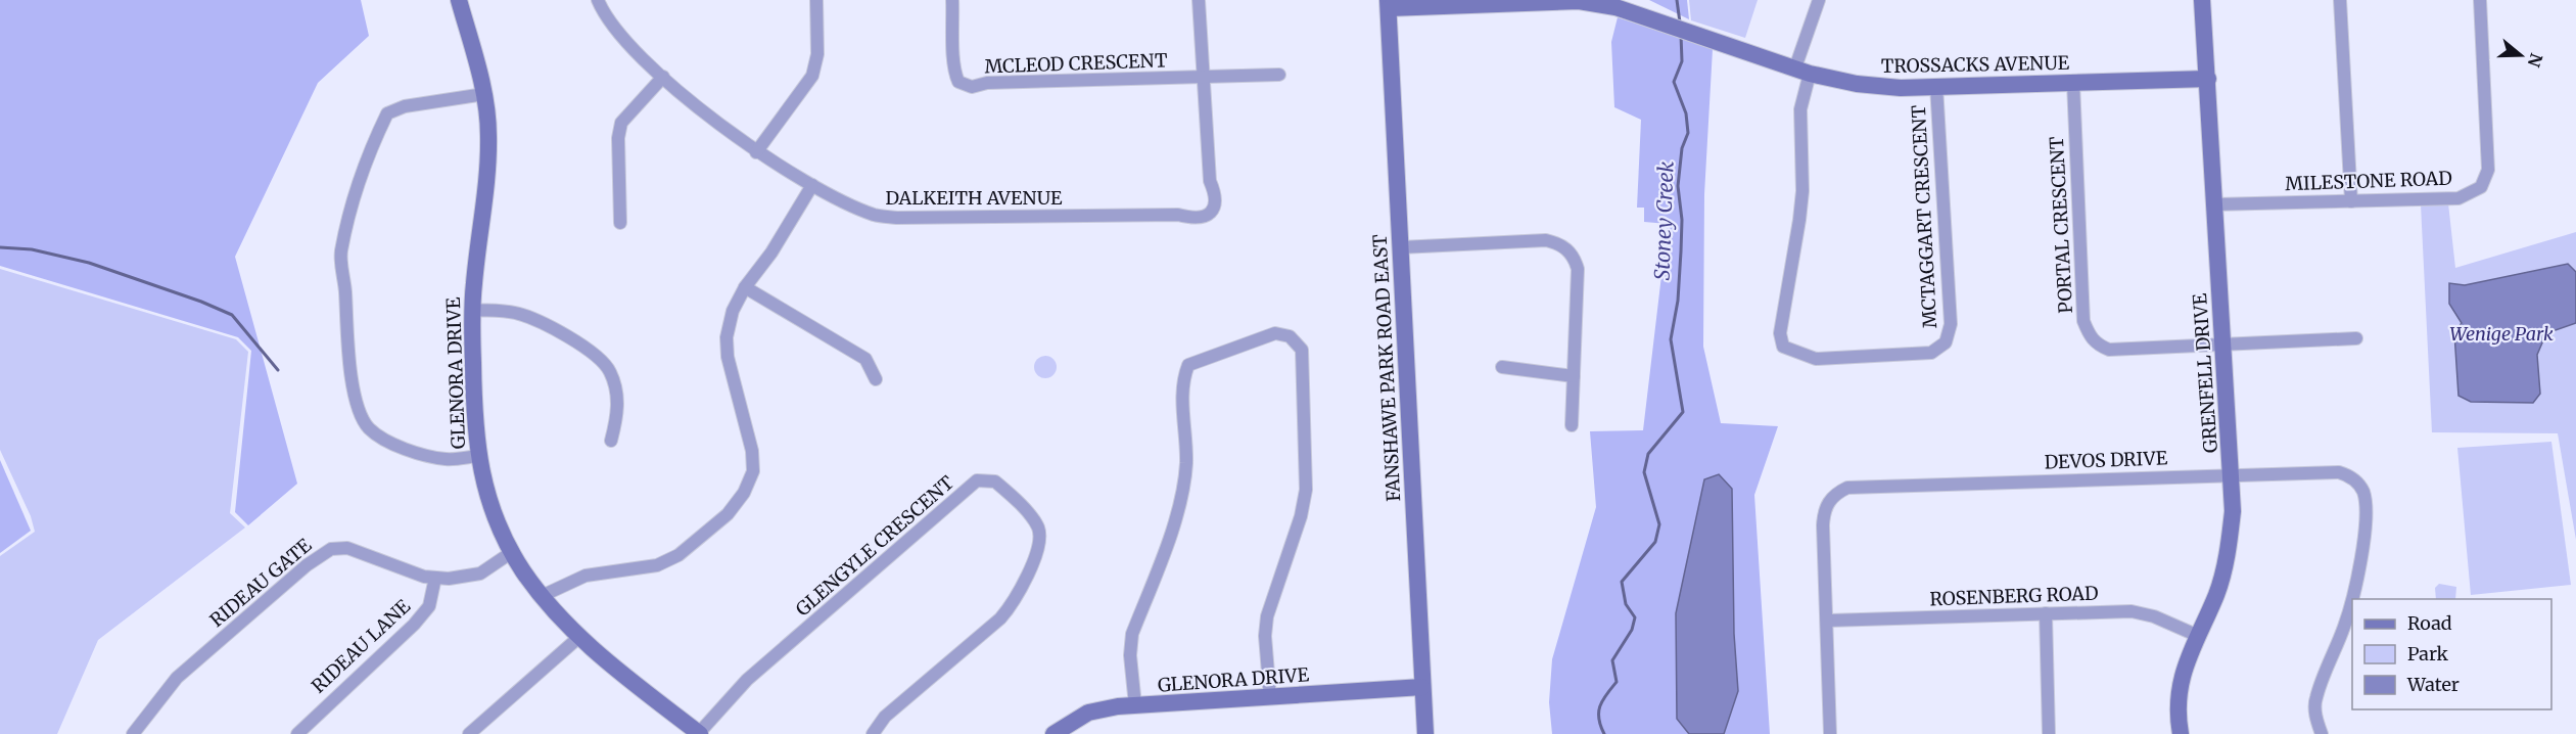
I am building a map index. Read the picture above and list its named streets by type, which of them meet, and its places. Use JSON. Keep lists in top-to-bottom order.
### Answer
{
  "streets": {
    "street": [
      "MCLEOD CRESCENT",
      "TROSSACKS AVENUE",
      "MILESTONE ROAD",
      "DALKEITH AVENUE",
      "MCTAGGART CRESCENT",
      "PORTAL CRESCENT",
      "FANSHAWE PARK ROAD EAST",
      "GLENORA DRIVE",
      "GRENFELL DRIVE",
      "DEVOS DRIVE",
      "GLENGYLE CRESCENT",
      "RIDEAU GATE",
      "ROSENBERG ROAD",
      "RIDEAU LANE"
    ]
  },
  "crossings": [
    ["MCLEOD CRESCENT", "DALKEITH AVENUE"],
    ["TROSSACKS AVENUE", "MCTAGGART CRESCENT"],
    ["TROSSACKS AVENUE", "PORTAL CRESCENT"],
    ["TROSSACKS AVENUE", "FANSHAWE PARK ROAD EAST"],
    ["TROSSACKS AVENUE", "GRENFELL DRIVE"],
    ["MILESTONE ROAD", "GRENFELL DRIVE"],
    ["PORTAL CRESCENT", "GRENFELL DRIVE"],
    ["FANSHAWE PARK ROAD EAST", "GLENORA DRIVE"],
    ["GLENORA DRIVE", "GLENGYLE CRESCENT"],
    ["GLENORA DRIVE", "RIDEAU GATE"],
    ["GRENFELL DRIVE", "DEVOS DRIVE"],
    ["GRENFELL DRIVE", "ROSENBERG ROAD"],
    ["DEVOS DRIVE", "ROSENBERG ROAD"],
    ["RIDEAU GATE", "RIDEAU LANE"]
  ],
  "water": ["Stoney Creek"],
  "parks": ["Wenige Park"],
  "legend": ["Road", "Park", "Water"],
  "north": "right"
}
